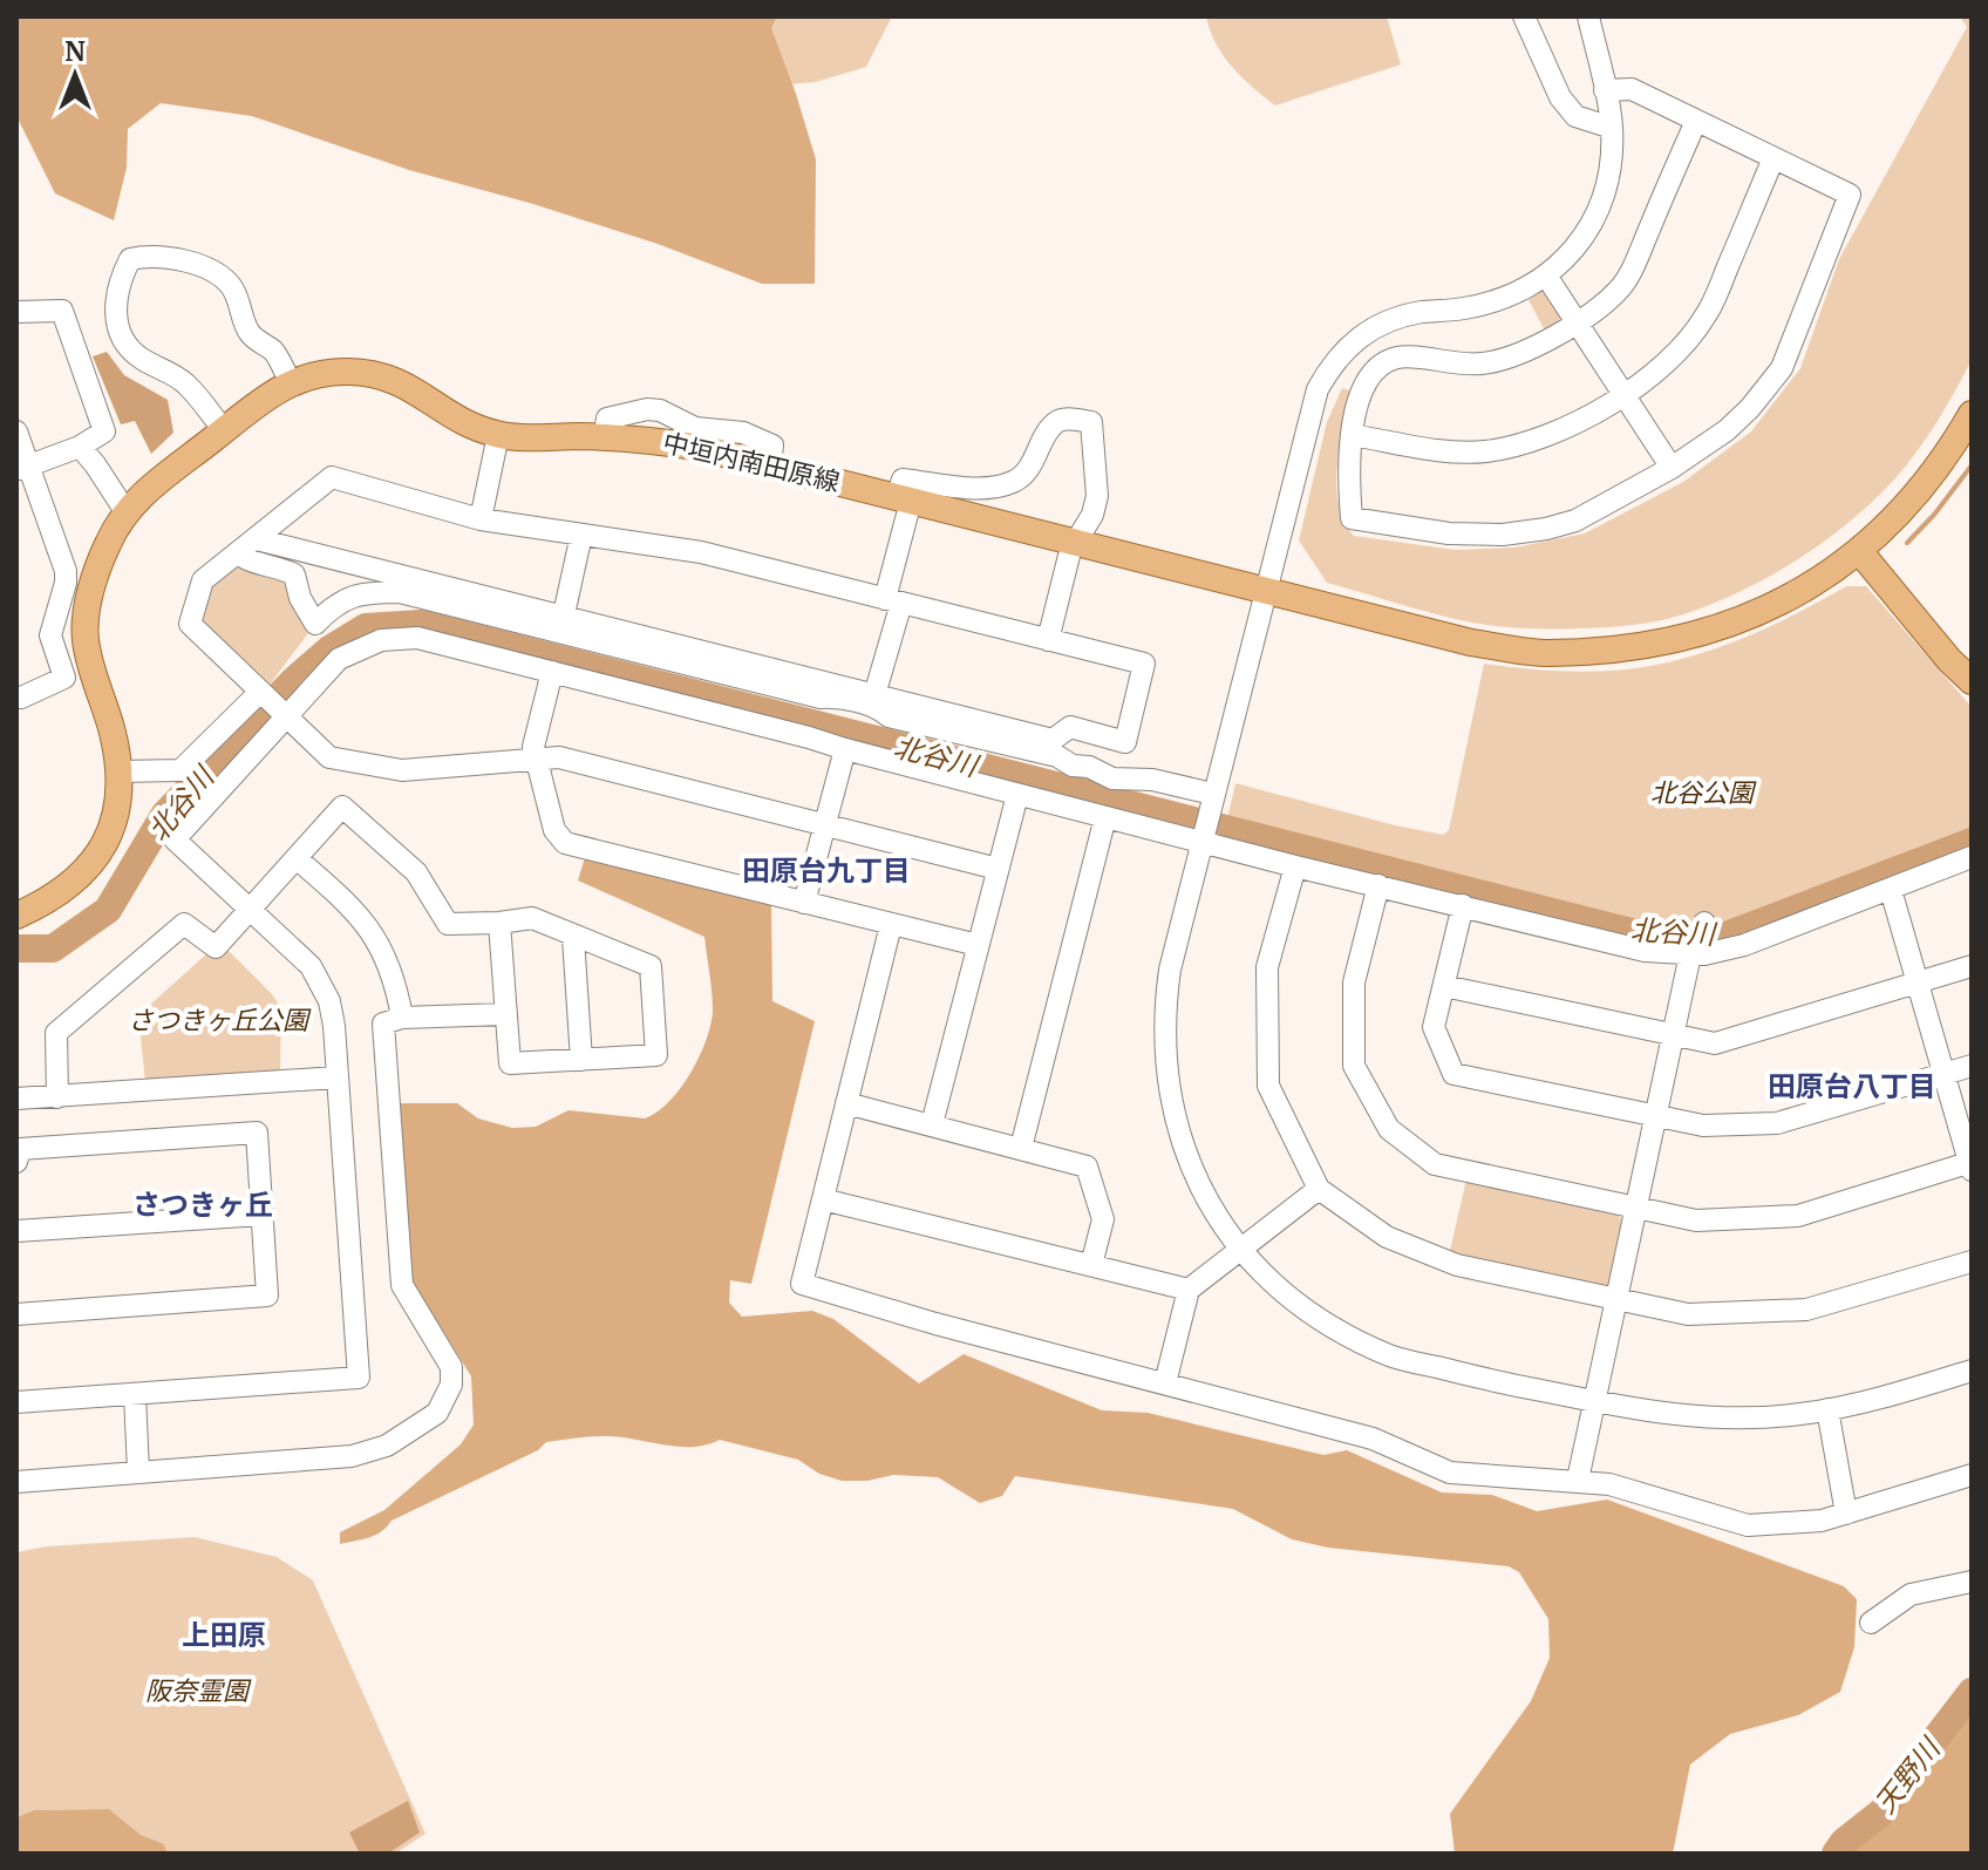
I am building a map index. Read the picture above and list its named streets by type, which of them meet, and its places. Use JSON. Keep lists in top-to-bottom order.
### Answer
{
  "streets": {
    "main road": ["中垣内南田原線"]
  },
  "districts": [
    "田原台九丁目",
    "田原台八丁目",
    "さつきヶ丘",
    "上田原"
  ],
  "water": ["北谷川", "天野川"],
  "parks": ["北谷公園", "さつきヶ丘公園", "阪奈霊園"],
  "north": "top"
}
